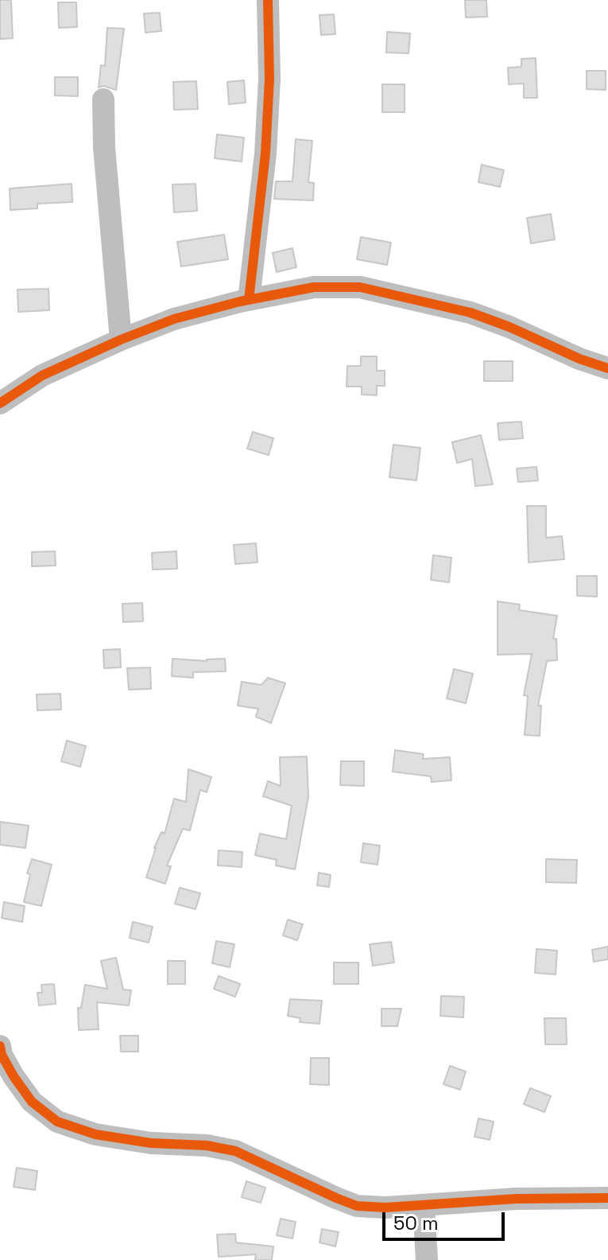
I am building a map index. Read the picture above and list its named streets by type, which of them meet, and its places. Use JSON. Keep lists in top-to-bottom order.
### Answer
{
  "scale_bar": "50 m"
}
